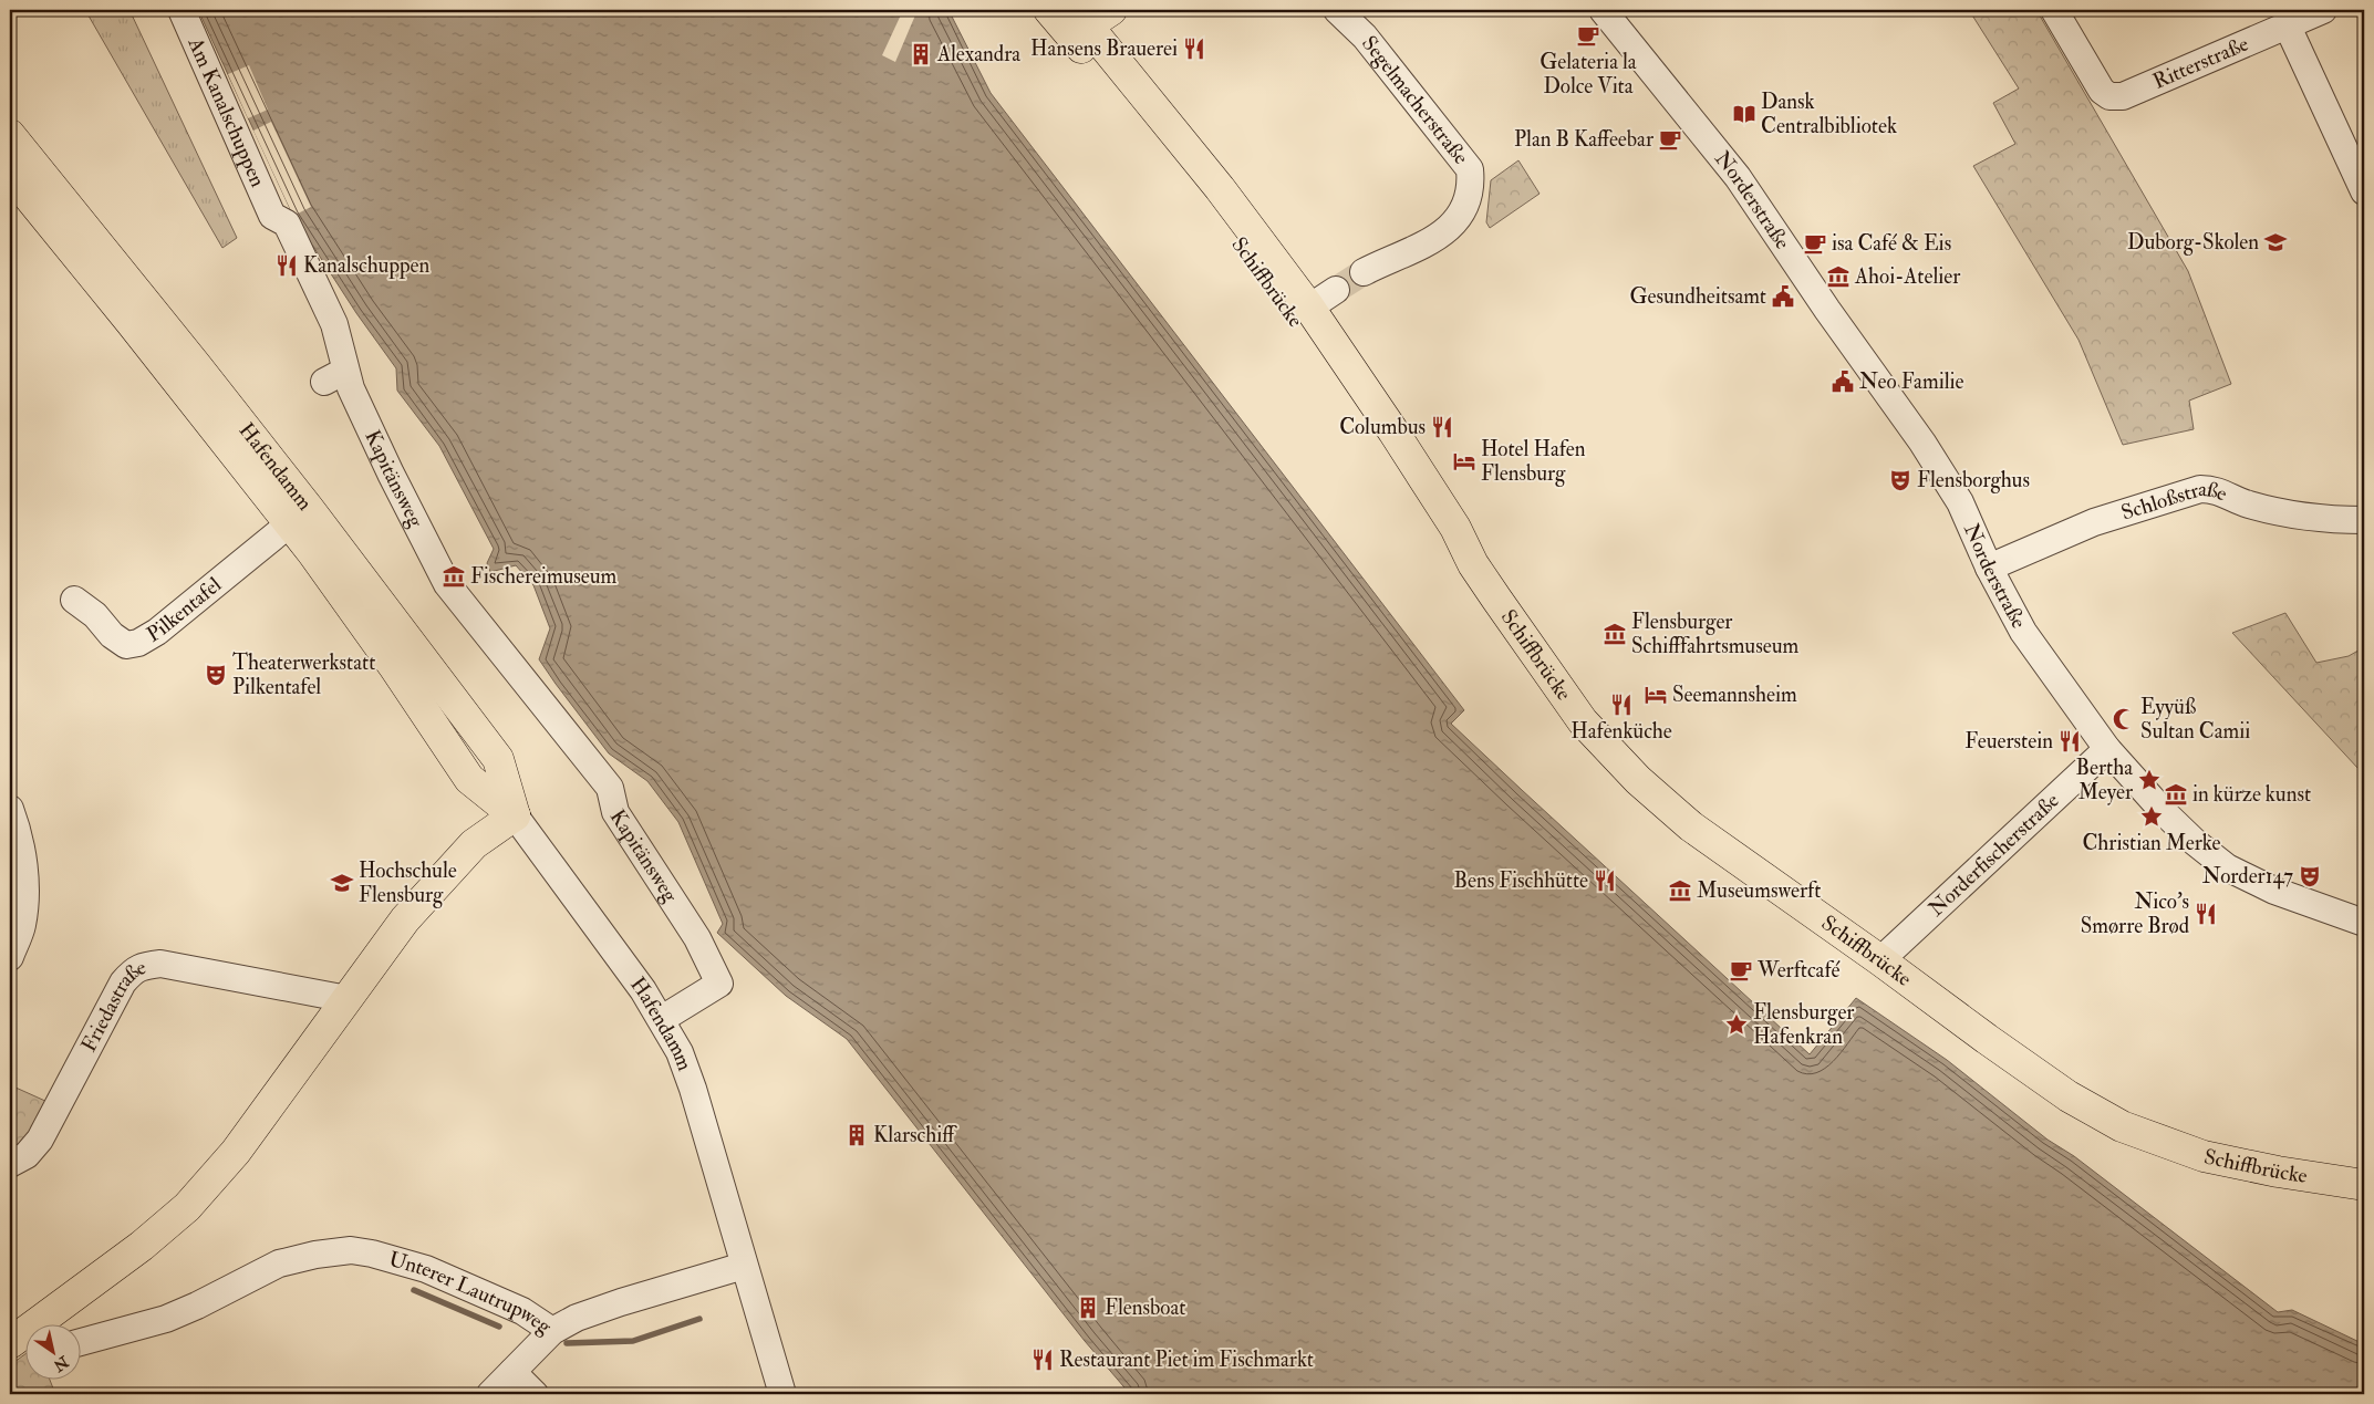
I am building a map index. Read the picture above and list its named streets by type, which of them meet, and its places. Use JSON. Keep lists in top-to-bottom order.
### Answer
{
  "streets": {
    "main road": ["Schiffbrücke", "Hafendamm"],
    "street": [
      "Ritterstraße",
      "Segelmacherstraße",
      "Am Kanalschuppen",
      "Norderstraße",
      "Kapitänsweg",
      "Schloßstraße",
      "Pilkentafel",
      "Norderfischerstraße",
      "Friedastraße",
      "Unterer Lautrupweg"
    ]
  },
  "crossings": [
    ["Am Kanalschuppen", "Kapitänsweg"],
    ["Norderstraße", "Schloßstraße"],
    ["Norderstraße", "Norderfischerstraße"],
    ["Schiffbrücke", "Norderfischerstraße"],
    ["Hafendamm", "Kapitänsweg"],
    ["Hafendamm", "Pilkentafel"],
    ["Hafendamm", "Unterer Lautrupweg"]
  ],
  "places": {
    "cafe": [
      "Gelateria la Dolce Vita",
      "Plan B Kaffeebar",
      "isa Café & Eis",
      "Werftcafé"
    ],
    "restaurant": [
      "Hansens Brauerei",
      "Kanalschuppen",
      "Columbus",
      "Hafenküche",
      "Feuerstein",
      "Bens Fischhütte",
      "Nico's Smørre Brød",
      "Restaurant Piet im Fischmarkt"
    ],
    "building": ["Alexandra", "Klarschiff", "Flensboat"],
    "library": ["Dansk Centralbibliotek"],
    "school or university": ["Duborg-Skolen", "Hochschule Flensburg"],
    "museum": [
      "Ahoi-Atelier",
      "Fischereimuseum",
      "Flensburger Schifffahrtsmuseum",
      "in kürze kunst",
      "Museumswerft"
    ],
    "public building": ["Gesundheitsamt", "Neo Familie"],
    "hotel": ["Hotel Hafen Flensburg", "Seemannsheim"],
    "theatre": ["Flensborghus", "Theaterwerkstatt Pilkentafel", "Norder147"],
    "mosque": ["Eyyüß Sultan Camii"],
    "place": ["Bertha Meyer", "Christian Merke", "Flensburger Hafenkran"]
  },
  "north": "bottom right"
}
